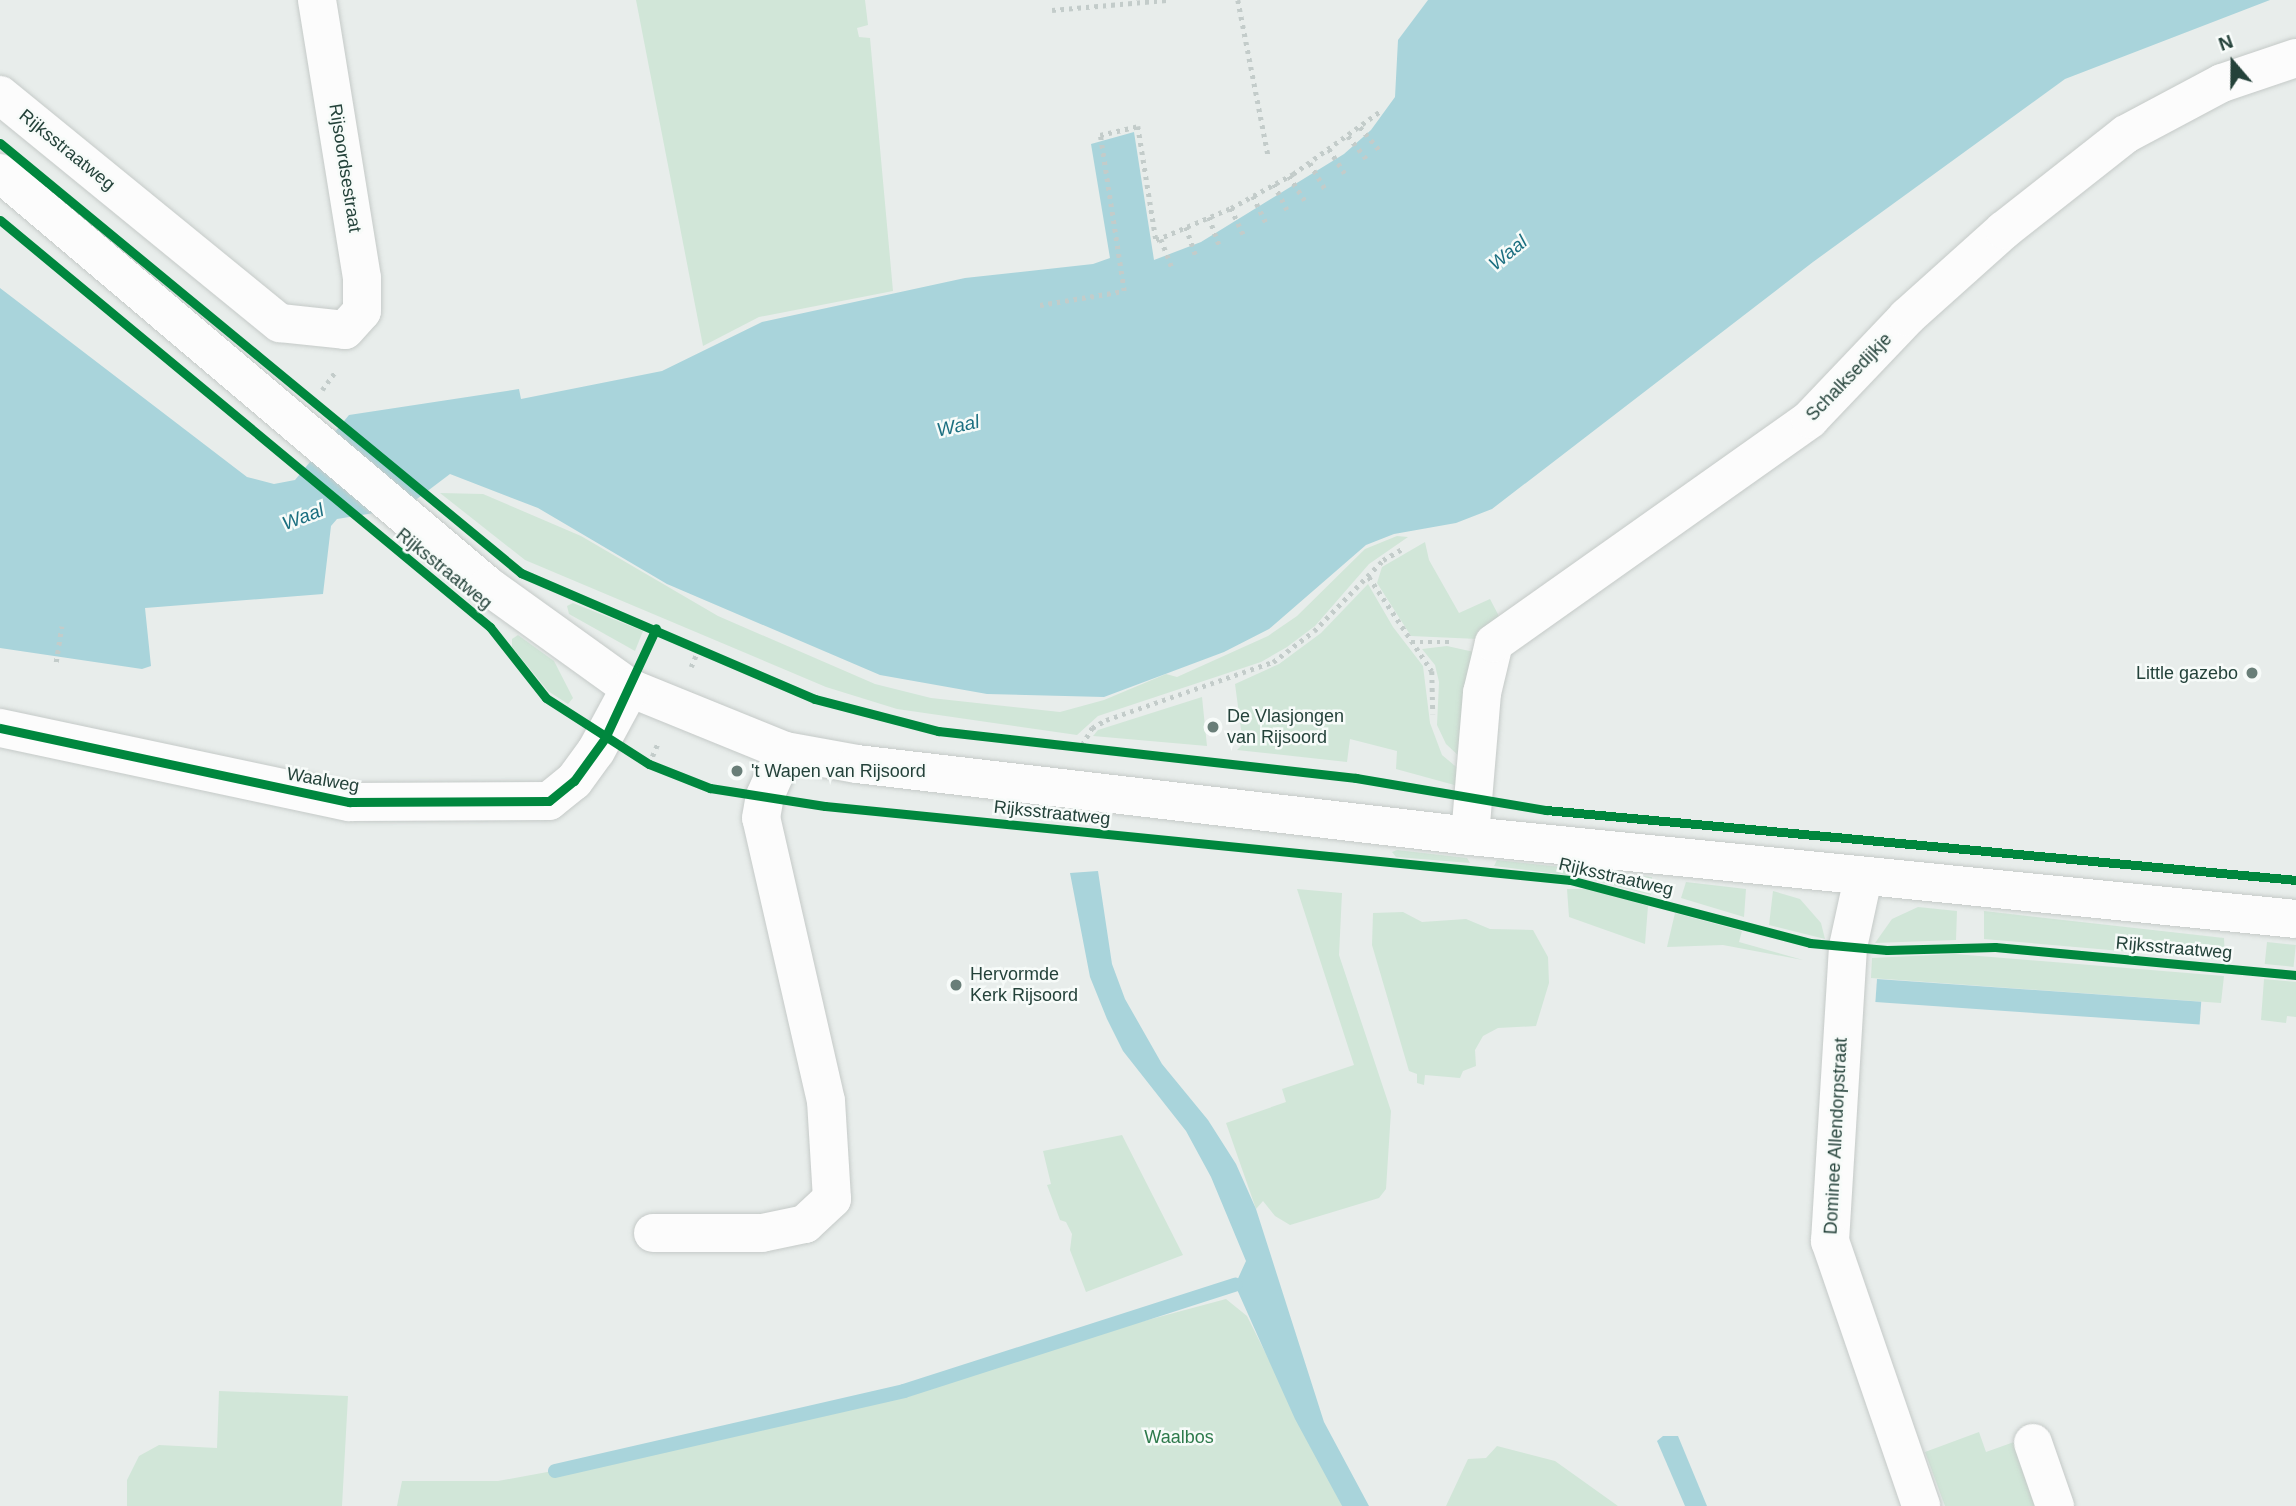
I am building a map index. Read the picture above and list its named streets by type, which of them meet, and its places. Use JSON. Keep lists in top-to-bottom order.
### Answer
{
  "streets": {
    "street": [
      "Rijksstraatweg",
      "Rijsoordsestraat",
      "Schalksedijkje",
      "Waalweg",
      "Dominee Allendorpstraat"
    ]
  },
  "crossings": [
    ["Rijksstraatweg", "Rijsoordsestraat"],
    ["Rijksstraatweg", "Schalksedijkje"],
    ["Rijksstraatweg", "Waalweg"],
    ["Rijksstraatweg", "Dominee Allendorpstraat"]
  ],
  "water": ["Waal"],
  "parks": ["Waalbos"],
  "places": [
    "Little gazebo",
    "De Vlasjongen van Rijsoord",
    "'t Wapen van Rijsoord",
    "Hervormde Kerk Rijsoord"
  ],
  "north": "top"
}
